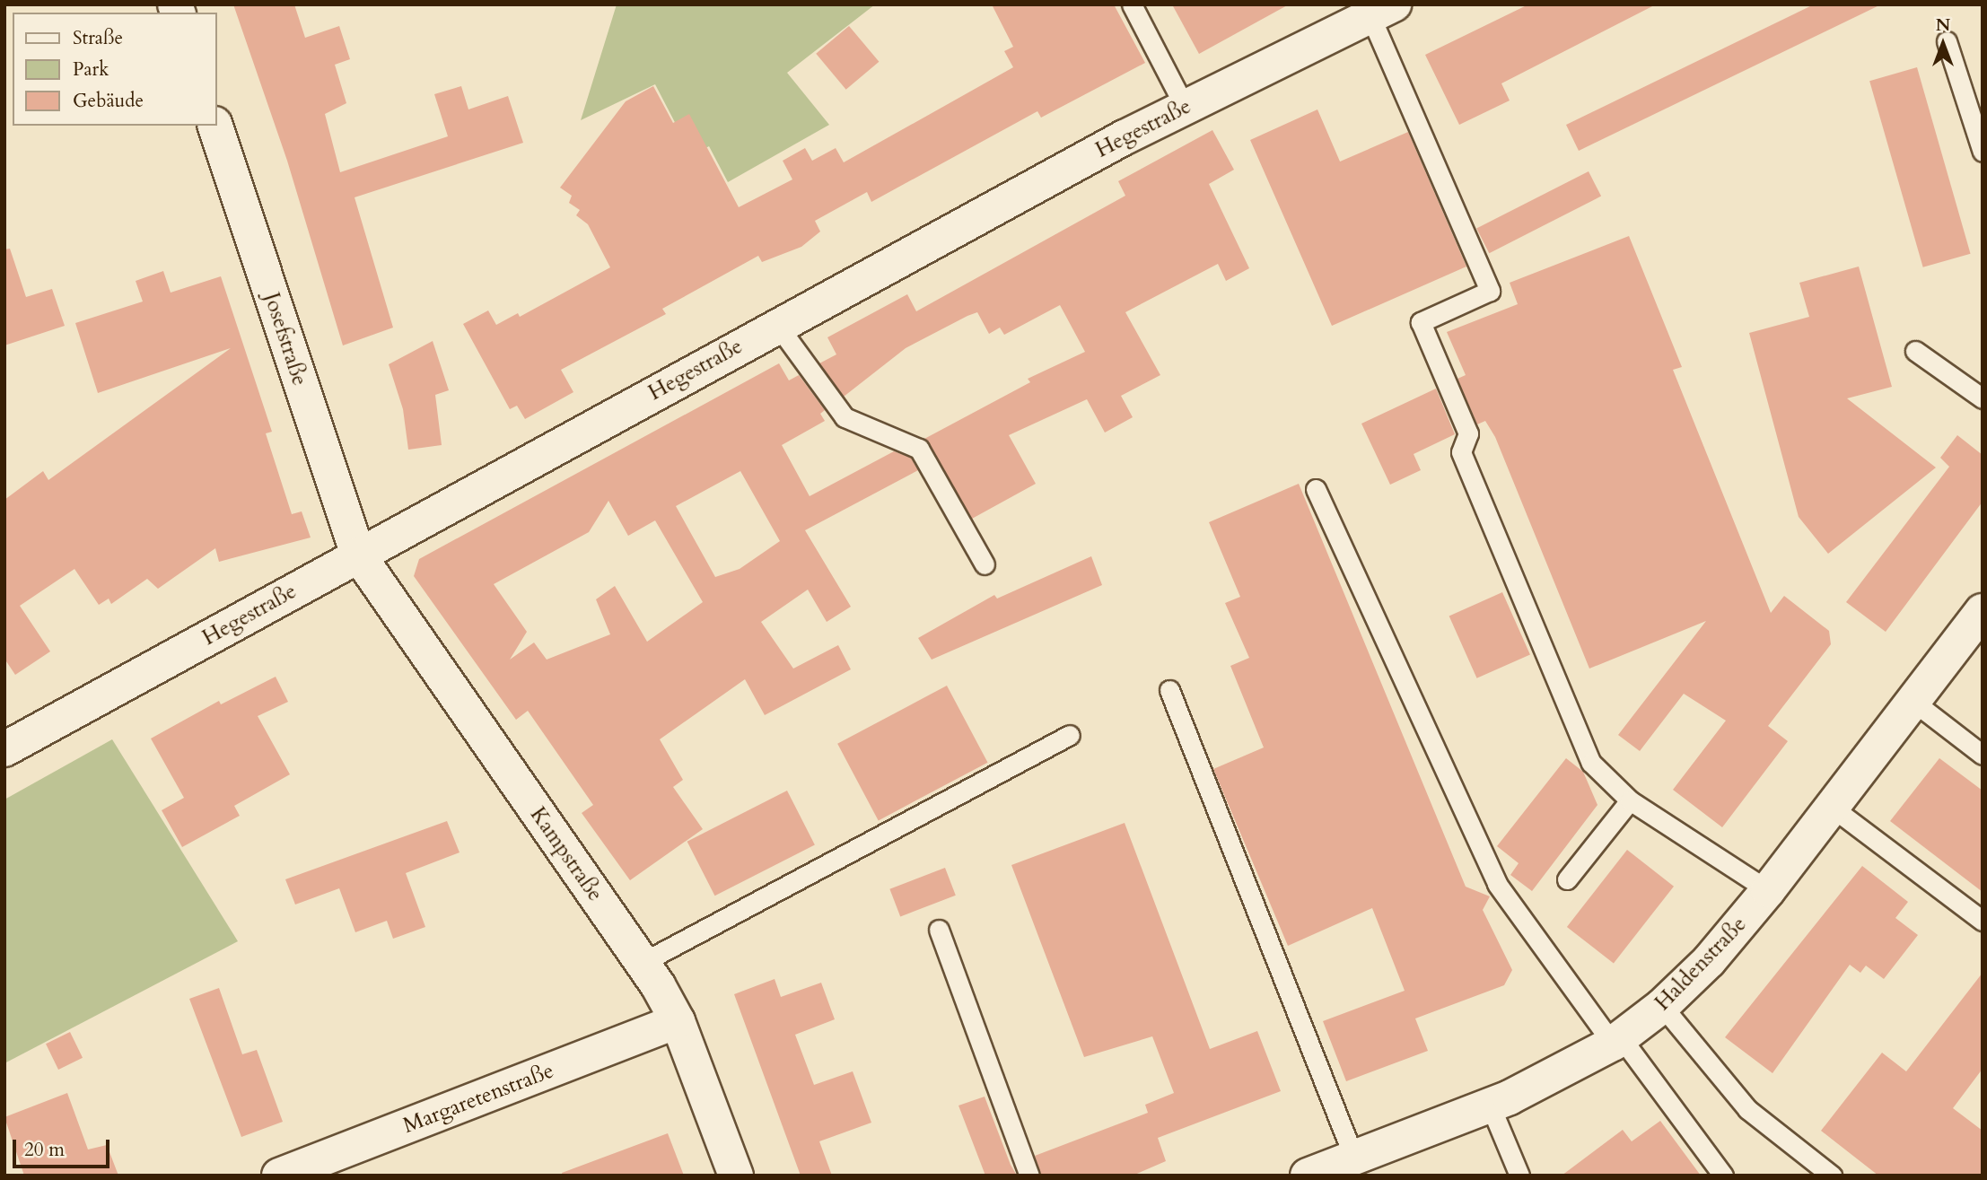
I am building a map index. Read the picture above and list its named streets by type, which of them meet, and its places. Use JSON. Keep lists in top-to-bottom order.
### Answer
{
  "streets": {
    "street": [
      "Hegestraße",
      "Josefstraße",
      "Kampstraße",
      "Haldenstraße",
      "Margaretenstraße"
    ]
  },
  "crossings": [
    ["Hegestraße", "Josefstraße"],
    ["Hegestraße", "Kampstraße"],
    ["Josefstraße", "Kampstraße"],
    ["Kampstraße", "Margaretenstraße"]
  ],
  "legend": ["Straße", "Park", "Gebäude"],
  "scale_bar": "20 m",
  "north": "top"
}
